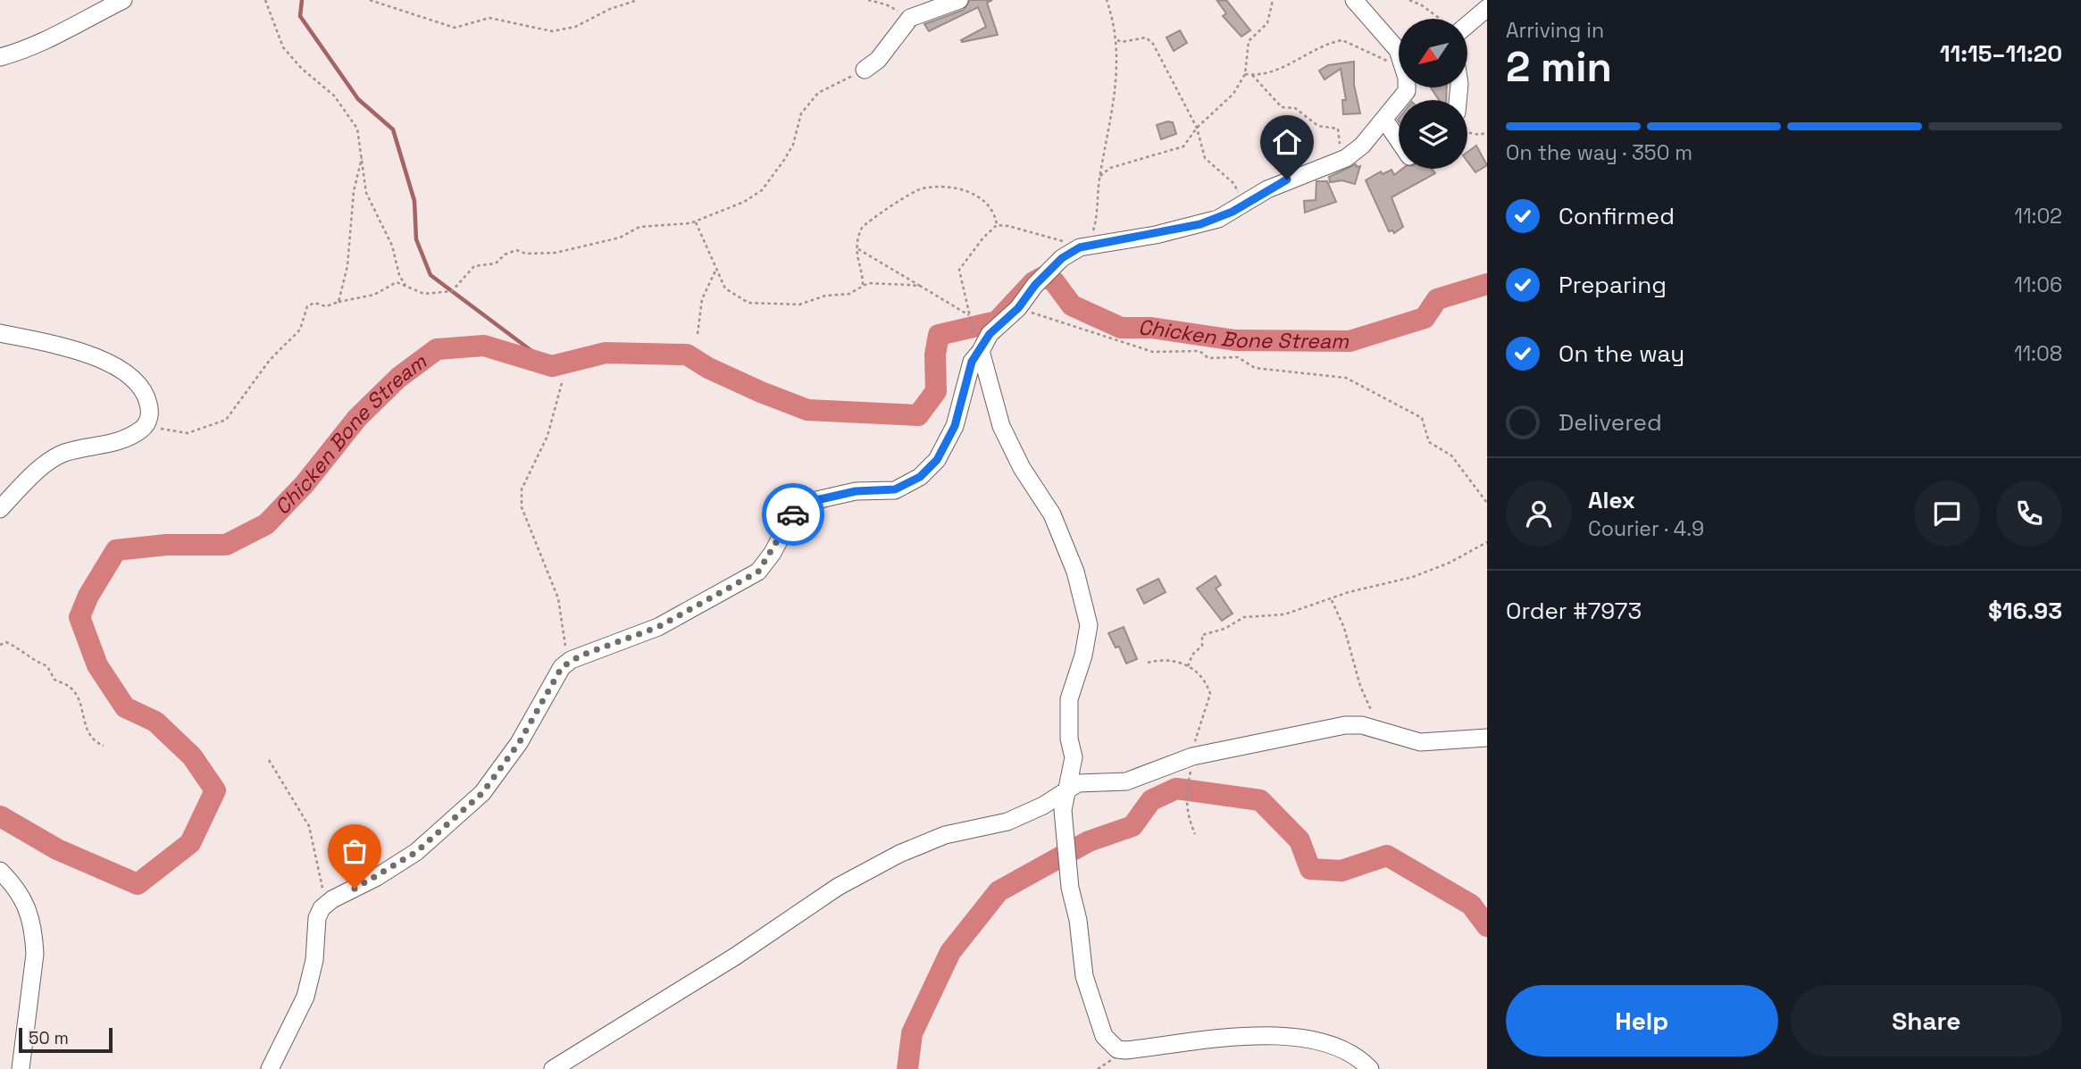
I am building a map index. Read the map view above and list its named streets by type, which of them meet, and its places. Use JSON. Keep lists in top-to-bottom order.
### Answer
{
  "water": ["Chicken Bone Stream"],
  "scale_bar": "50 m",
  "north": "bottom left",
  "page": {
    "heading": ["2 min", "Arriving in", "11:15–11:20"],
    "panel": [
      "Alex",
      "Courier · 4.9",
      "Order #7973",
      "$16.93"
    ],
    "bar": "On the way · 350 m",
    "list": [
      ["Confirmed", "11:02"],
      ["Preparing", "11:06"],
      ["On the way", "11:08"],
      "Delivered"
    ],
    "buttons": ["Help", "Share"],
    "scale": "50 m"
  }
}
